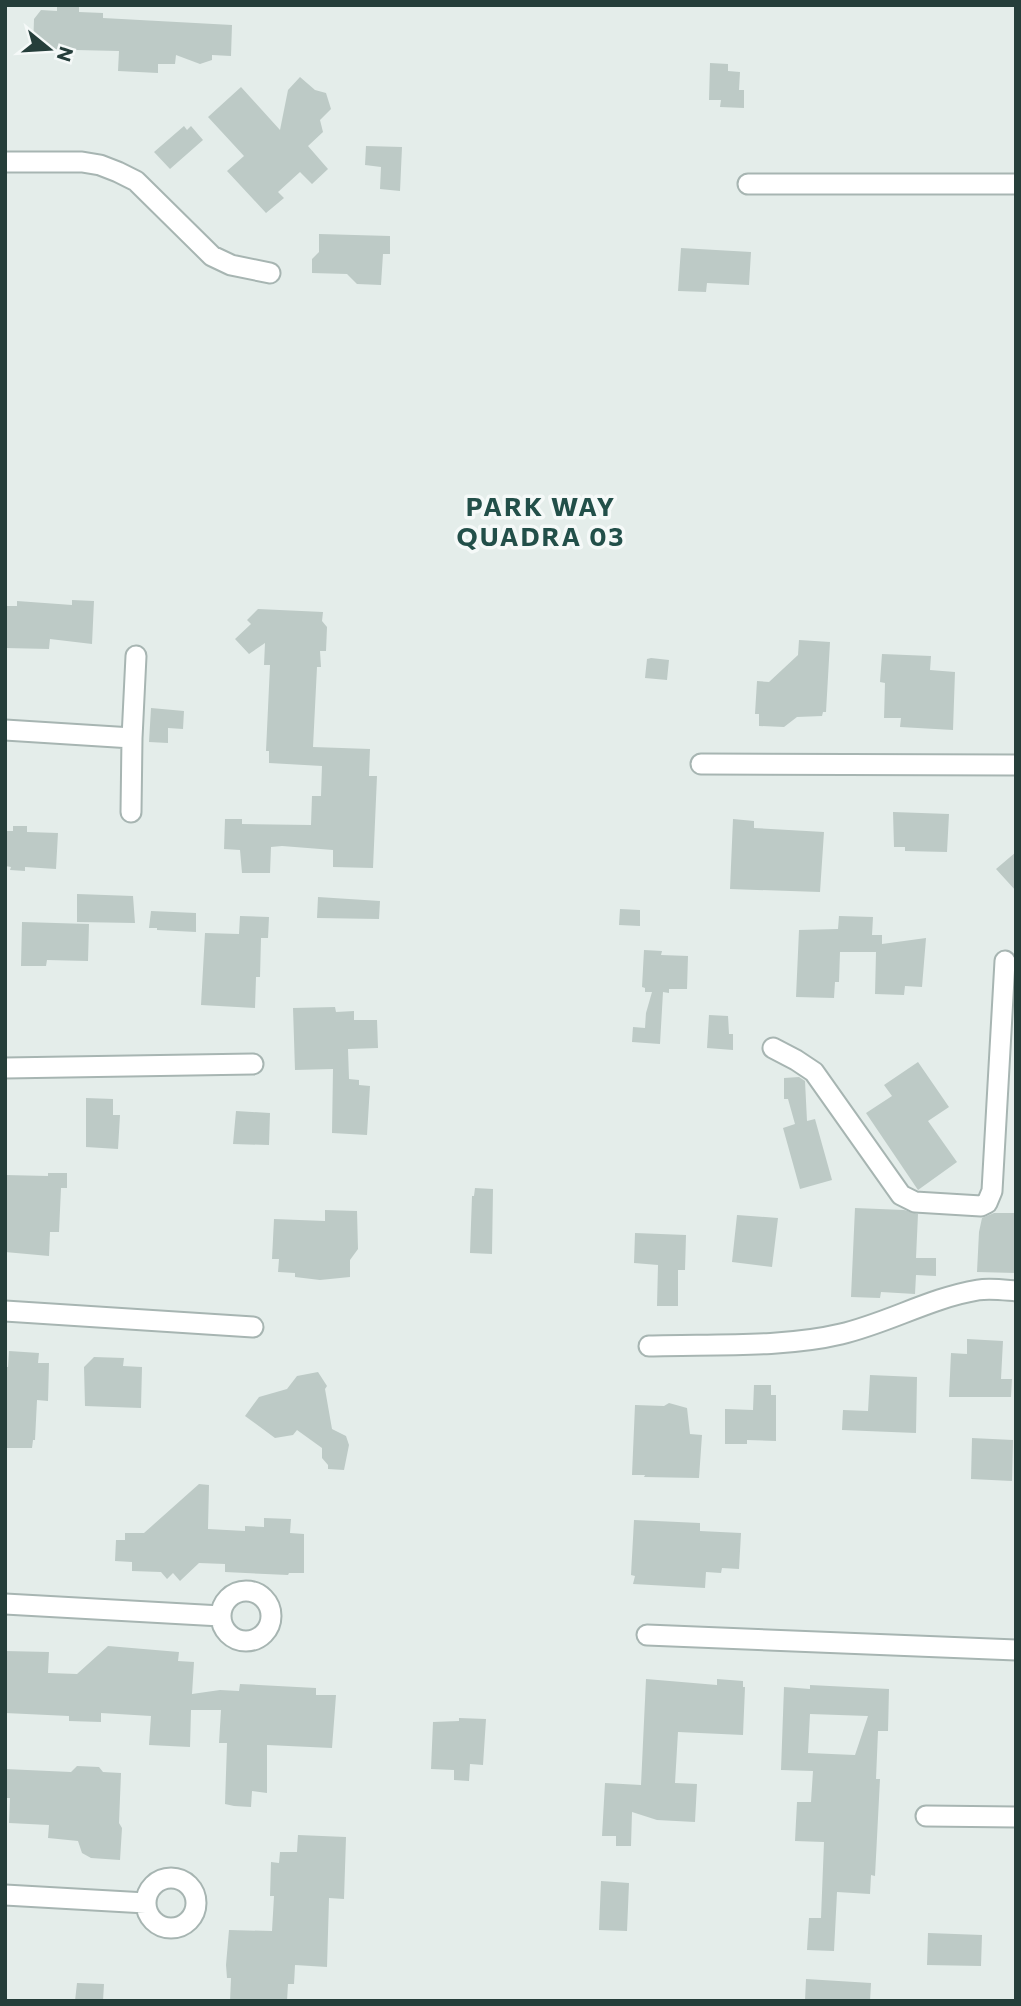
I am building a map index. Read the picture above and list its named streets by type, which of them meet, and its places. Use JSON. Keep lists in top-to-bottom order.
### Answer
{
  "districts": ["PARK WAY QUADRA 03"],
  "north": "right"
}
